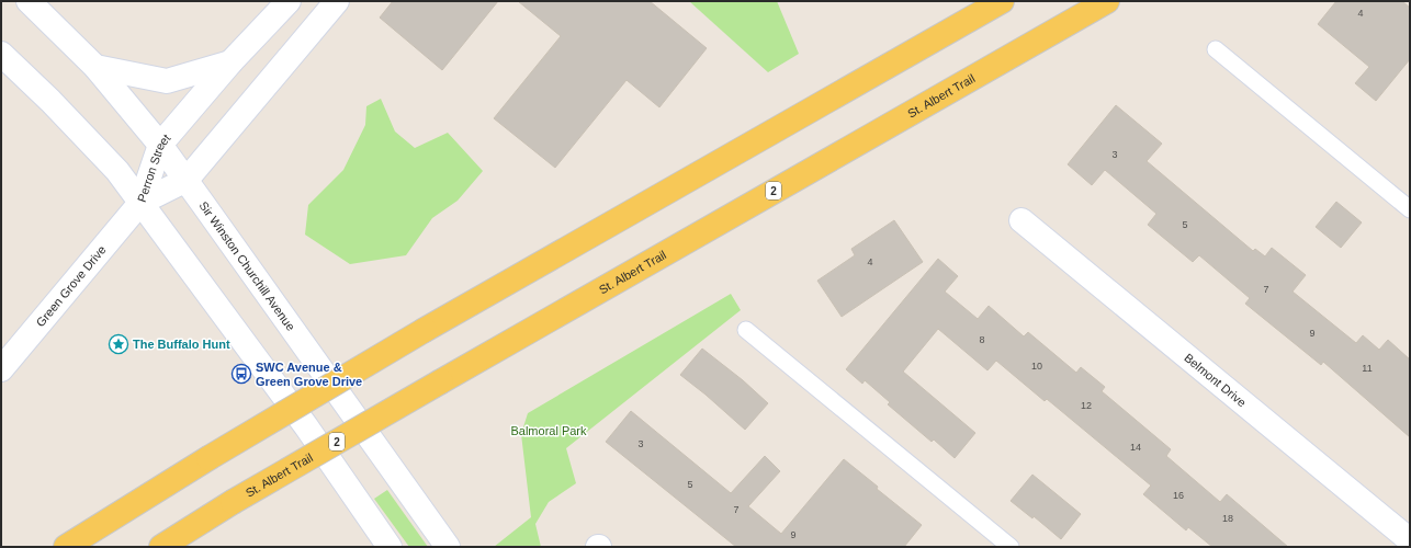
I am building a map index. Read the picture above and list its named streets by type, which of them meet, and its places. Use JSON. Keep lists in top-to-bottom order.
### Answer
{
  "streets": {
    "main road": [
      "St. Albert Trail",
      "Perron Street",
      "2",
      "Sir Winston Churchill Avenue",
      "Green Grove Drive",
      "Belmont Drive"
    ]
  },
  "crossings": [
    ["Perron Street", "Sir Winston Churchill Avenue"],
    ["Perron Street", "Green Grove Drive"]
  ],
  "parks": ["Balmoral Park"],
  "places": {
    "place": ["The Buffalo Hunt"],
    "bus stop": ["SWC Avenue & Green Grove Drive"]
  },
  "house_numbers": [
    "4",
    "3",
    "5",
    "4",
    "7",
    "9",
    "8",
    "10",
    "11",
    "12",
    "3",
    "14",
    "5",
    "16",
    "7",
    "18",
    "9"
  ]
}
